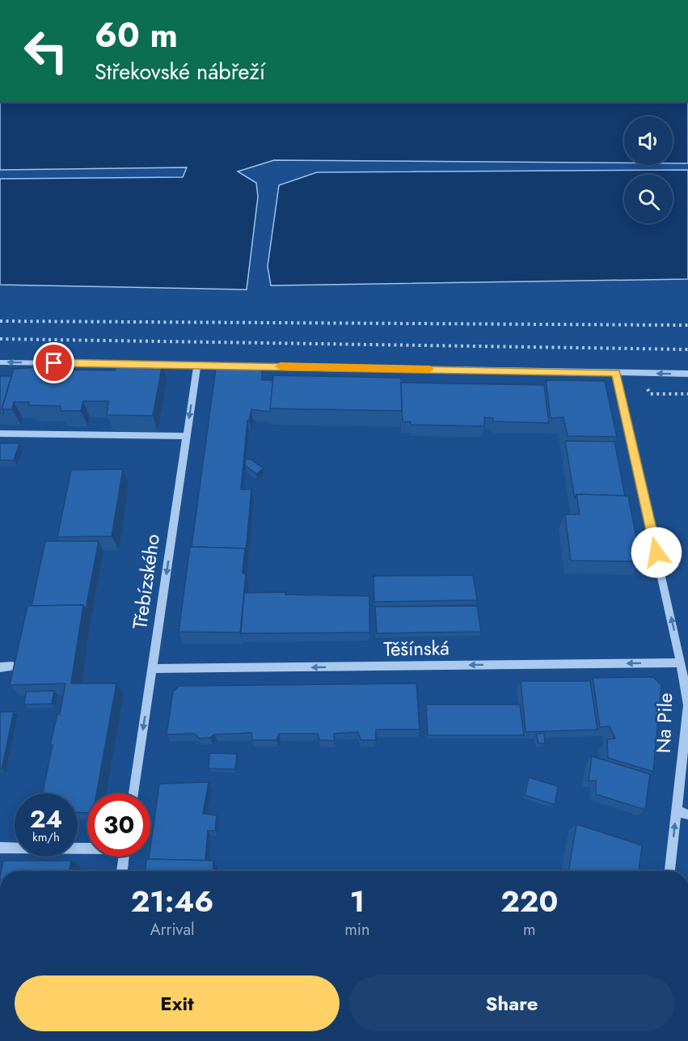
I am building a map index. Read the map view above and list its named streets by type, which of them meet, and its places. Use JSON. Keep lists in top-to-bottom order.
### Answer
{
  "streets": {
    "street": ["Třebízského", "Těšínská", "Na Pile"]
  },
  "crossings": [
    ["Třebízského", "Těšínská"],
    ["Těšínská", "Na Pile"]
  ],
  "one_way": ["Třebízského", "Těšínská", "Na Pile"],
  "page": {
    "turn": ["60 m", "Střekovské nábřeží"],
    "speed": "24 km/h",
    "limit": "30",
    "eta": [
      "21:46",
      "Arrival",
      "1",
      "min",
      "220",
      "m"
    ],
    "buttons": ["Exit", "Share"]
  }
}
